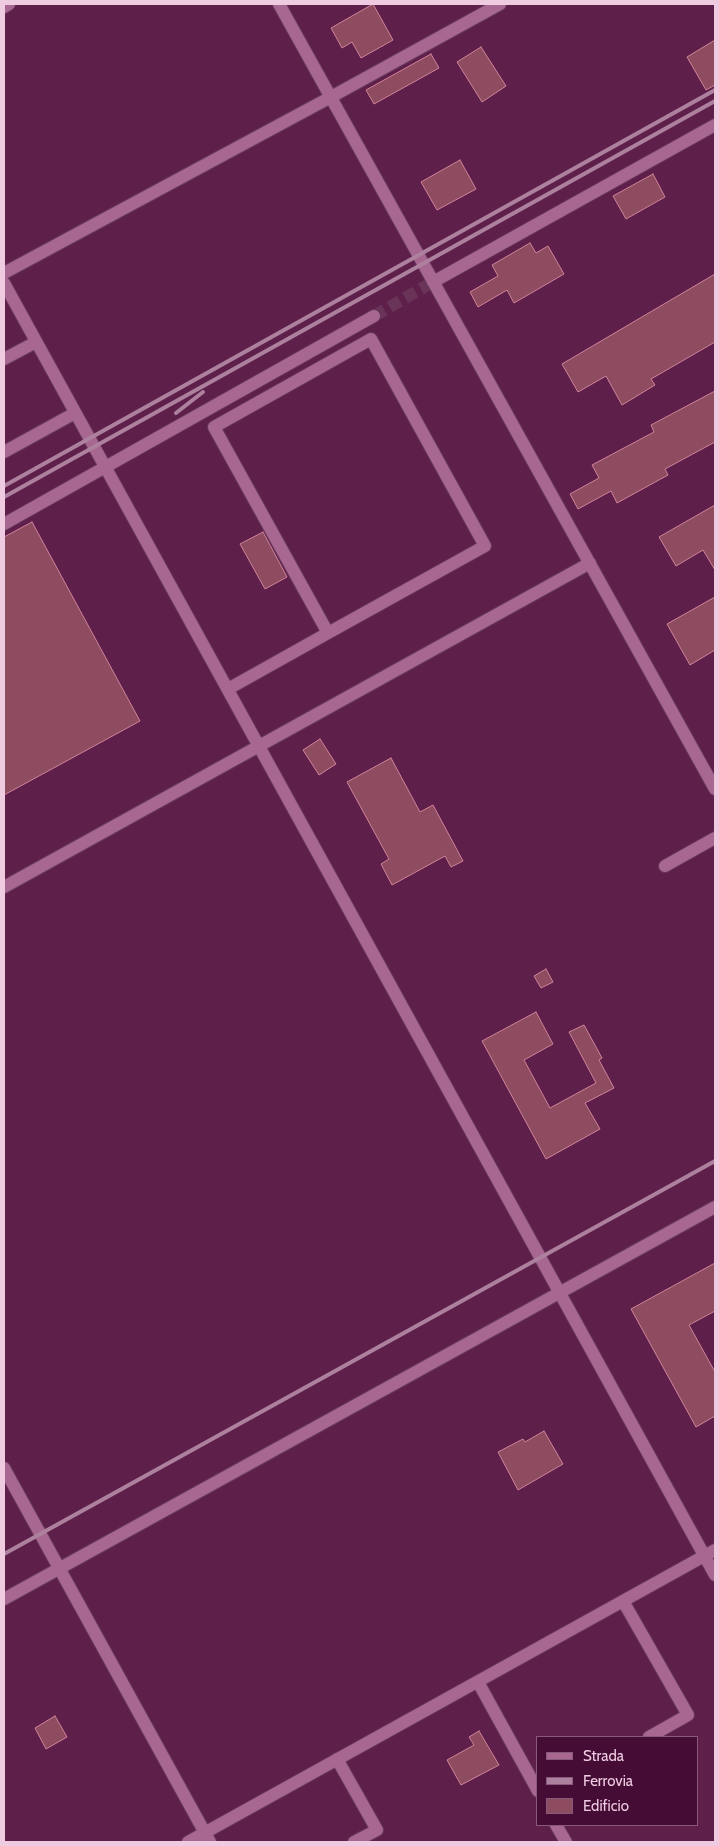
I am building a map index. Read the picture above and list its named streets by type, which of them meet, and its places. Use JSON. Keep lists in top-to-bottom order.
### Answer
{
  "legend": ["Strada", "Ferrovia", "Edificio"]
}
